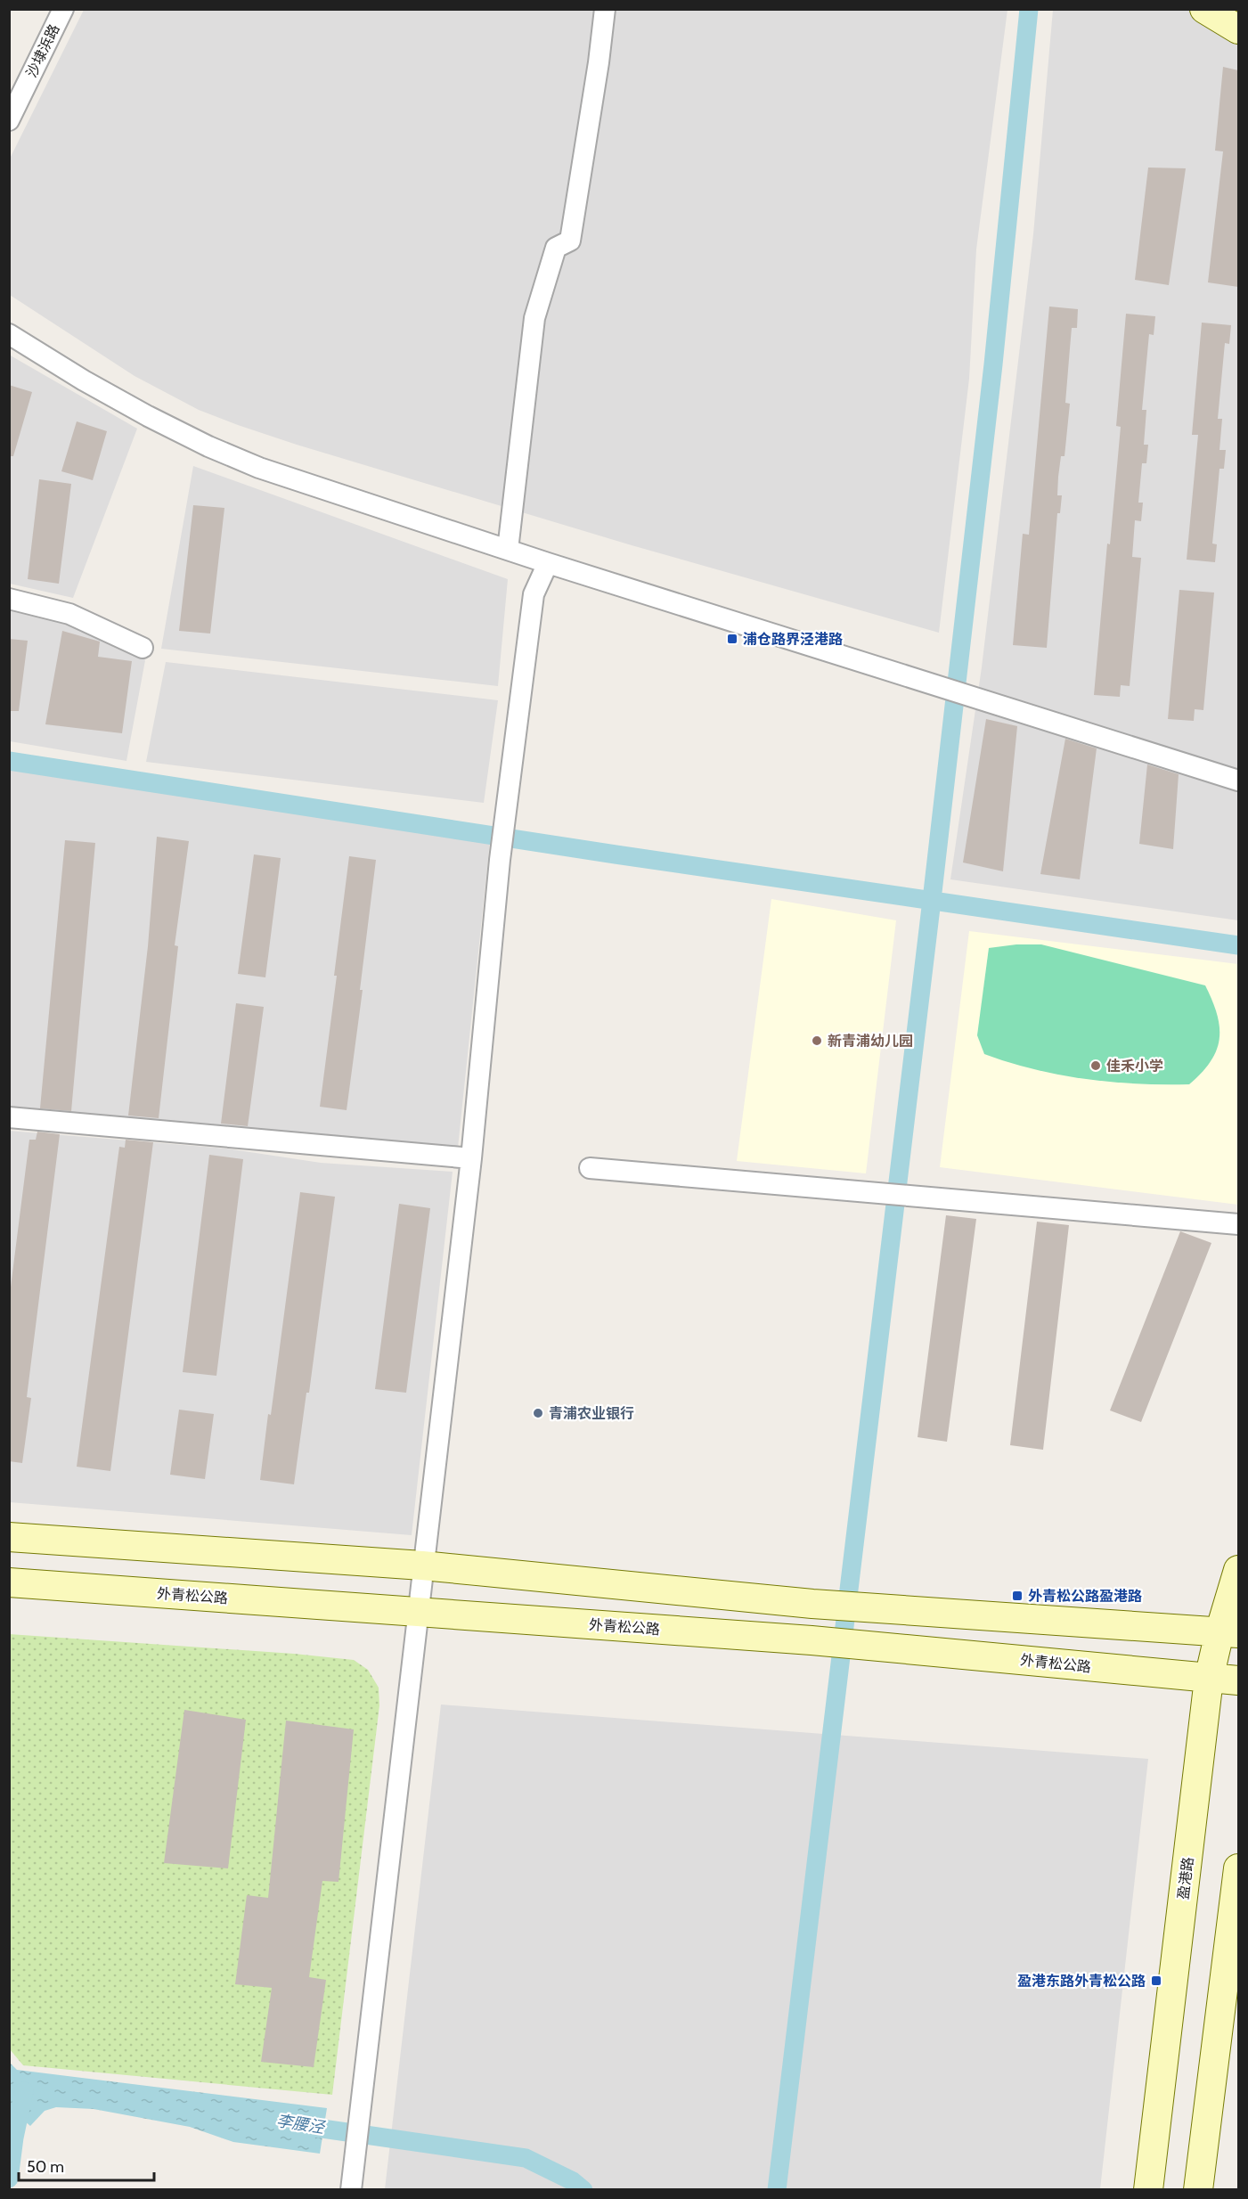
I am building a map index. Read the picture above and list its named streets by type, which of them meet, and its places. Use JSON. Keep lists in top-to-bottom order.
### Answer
{
  "streets": {
    "main road": ["外青松公路", "盈港路"],
    "street": ["沙埭浜路"]
  },
  "crossings": [
    ["外青松公路", "盈港路"]
  ],
  "water": ["李腰泾"],
  "places": {
    "transit": ["浦仓路界泾港路", "外青松公路盈港路", "盈港东路外青松公路"],
    "other": ["新青浦幼儿园", "佳禾小学", "青浦农业银行"]
  },
  "scale_bar": "50 m"
}
